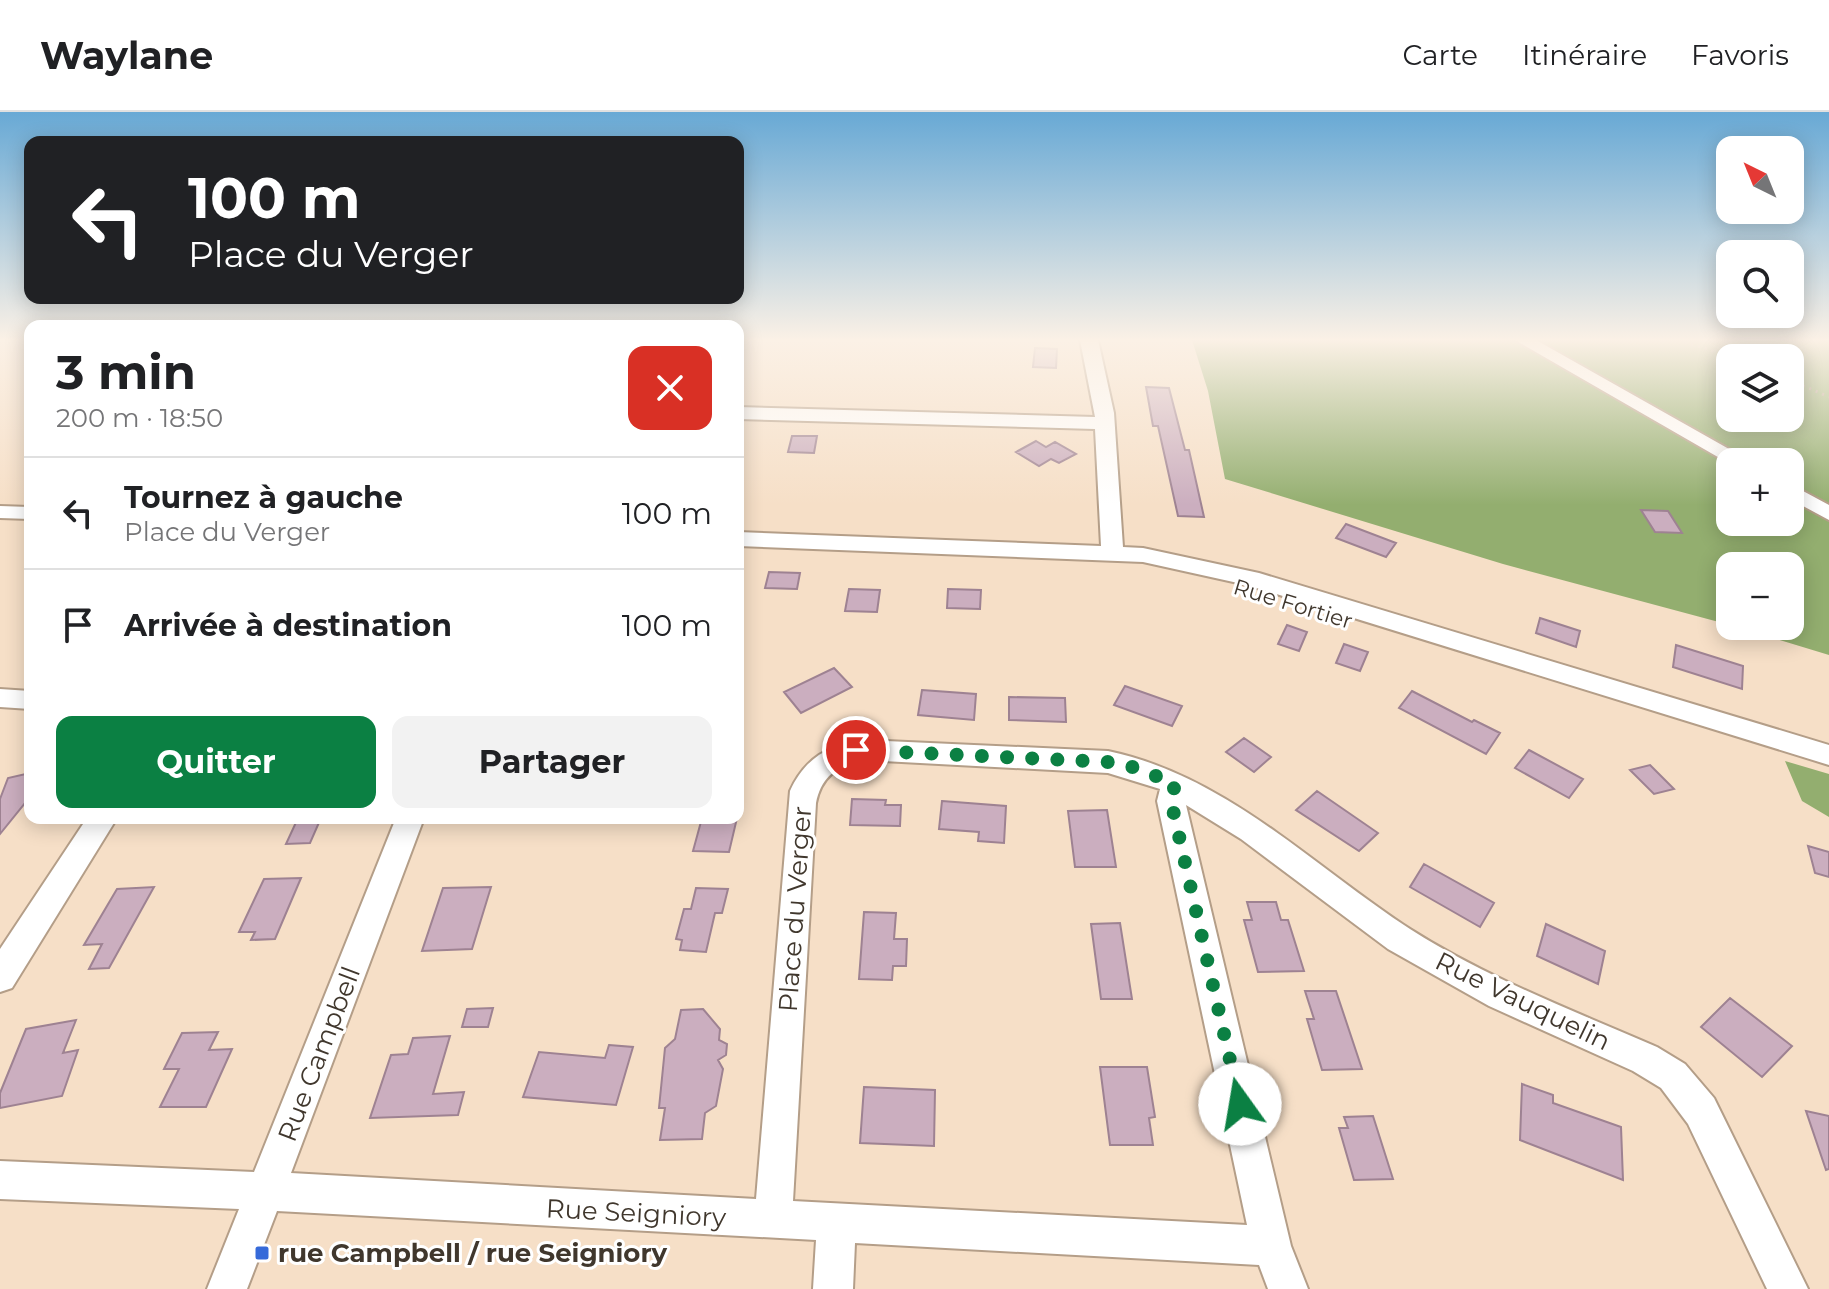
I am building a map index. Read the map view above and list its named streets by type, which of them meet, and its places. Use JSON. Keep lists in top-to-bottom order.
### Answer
{
  "streets": {
    "street": [
      "Rue Fortier",
      "Place du Verger",
      "Rue Vauquelin",
      "Rue Campbell",
      "Rue Seigniory"
    ]
  },
  "crossings": [
    ["Place du Verger", "Rue Vauquelin"],
    ["Place du Verger", "Rue Seigniory"],
    ["Rue Campbell", "Rue Seigniory"]
  ],
  "places": {
    "transit": ["rue Campbell / rue Seigniory"]
  },
  "north": "top left",
  "page": {
    "header": "Waylane",
    "nav": ["Carte", "Itinéraire", "Favoris"],
    "map_buttons": ["+", "−"],
    "turn": ["100 m", "Place du Verger"],
    "heading": ["3 min", "200 m · 18:50"],
    "list": [
      {
        "name": "Tournez à gauche",
        "note": "Place du Verger",
        "value": "100 m"
      },
      {
        "name": "Arrivée à destination",
        "value": "100 m"
      }
    ],
    "buttons": ["Quitter", "Partager"]
  }
}
